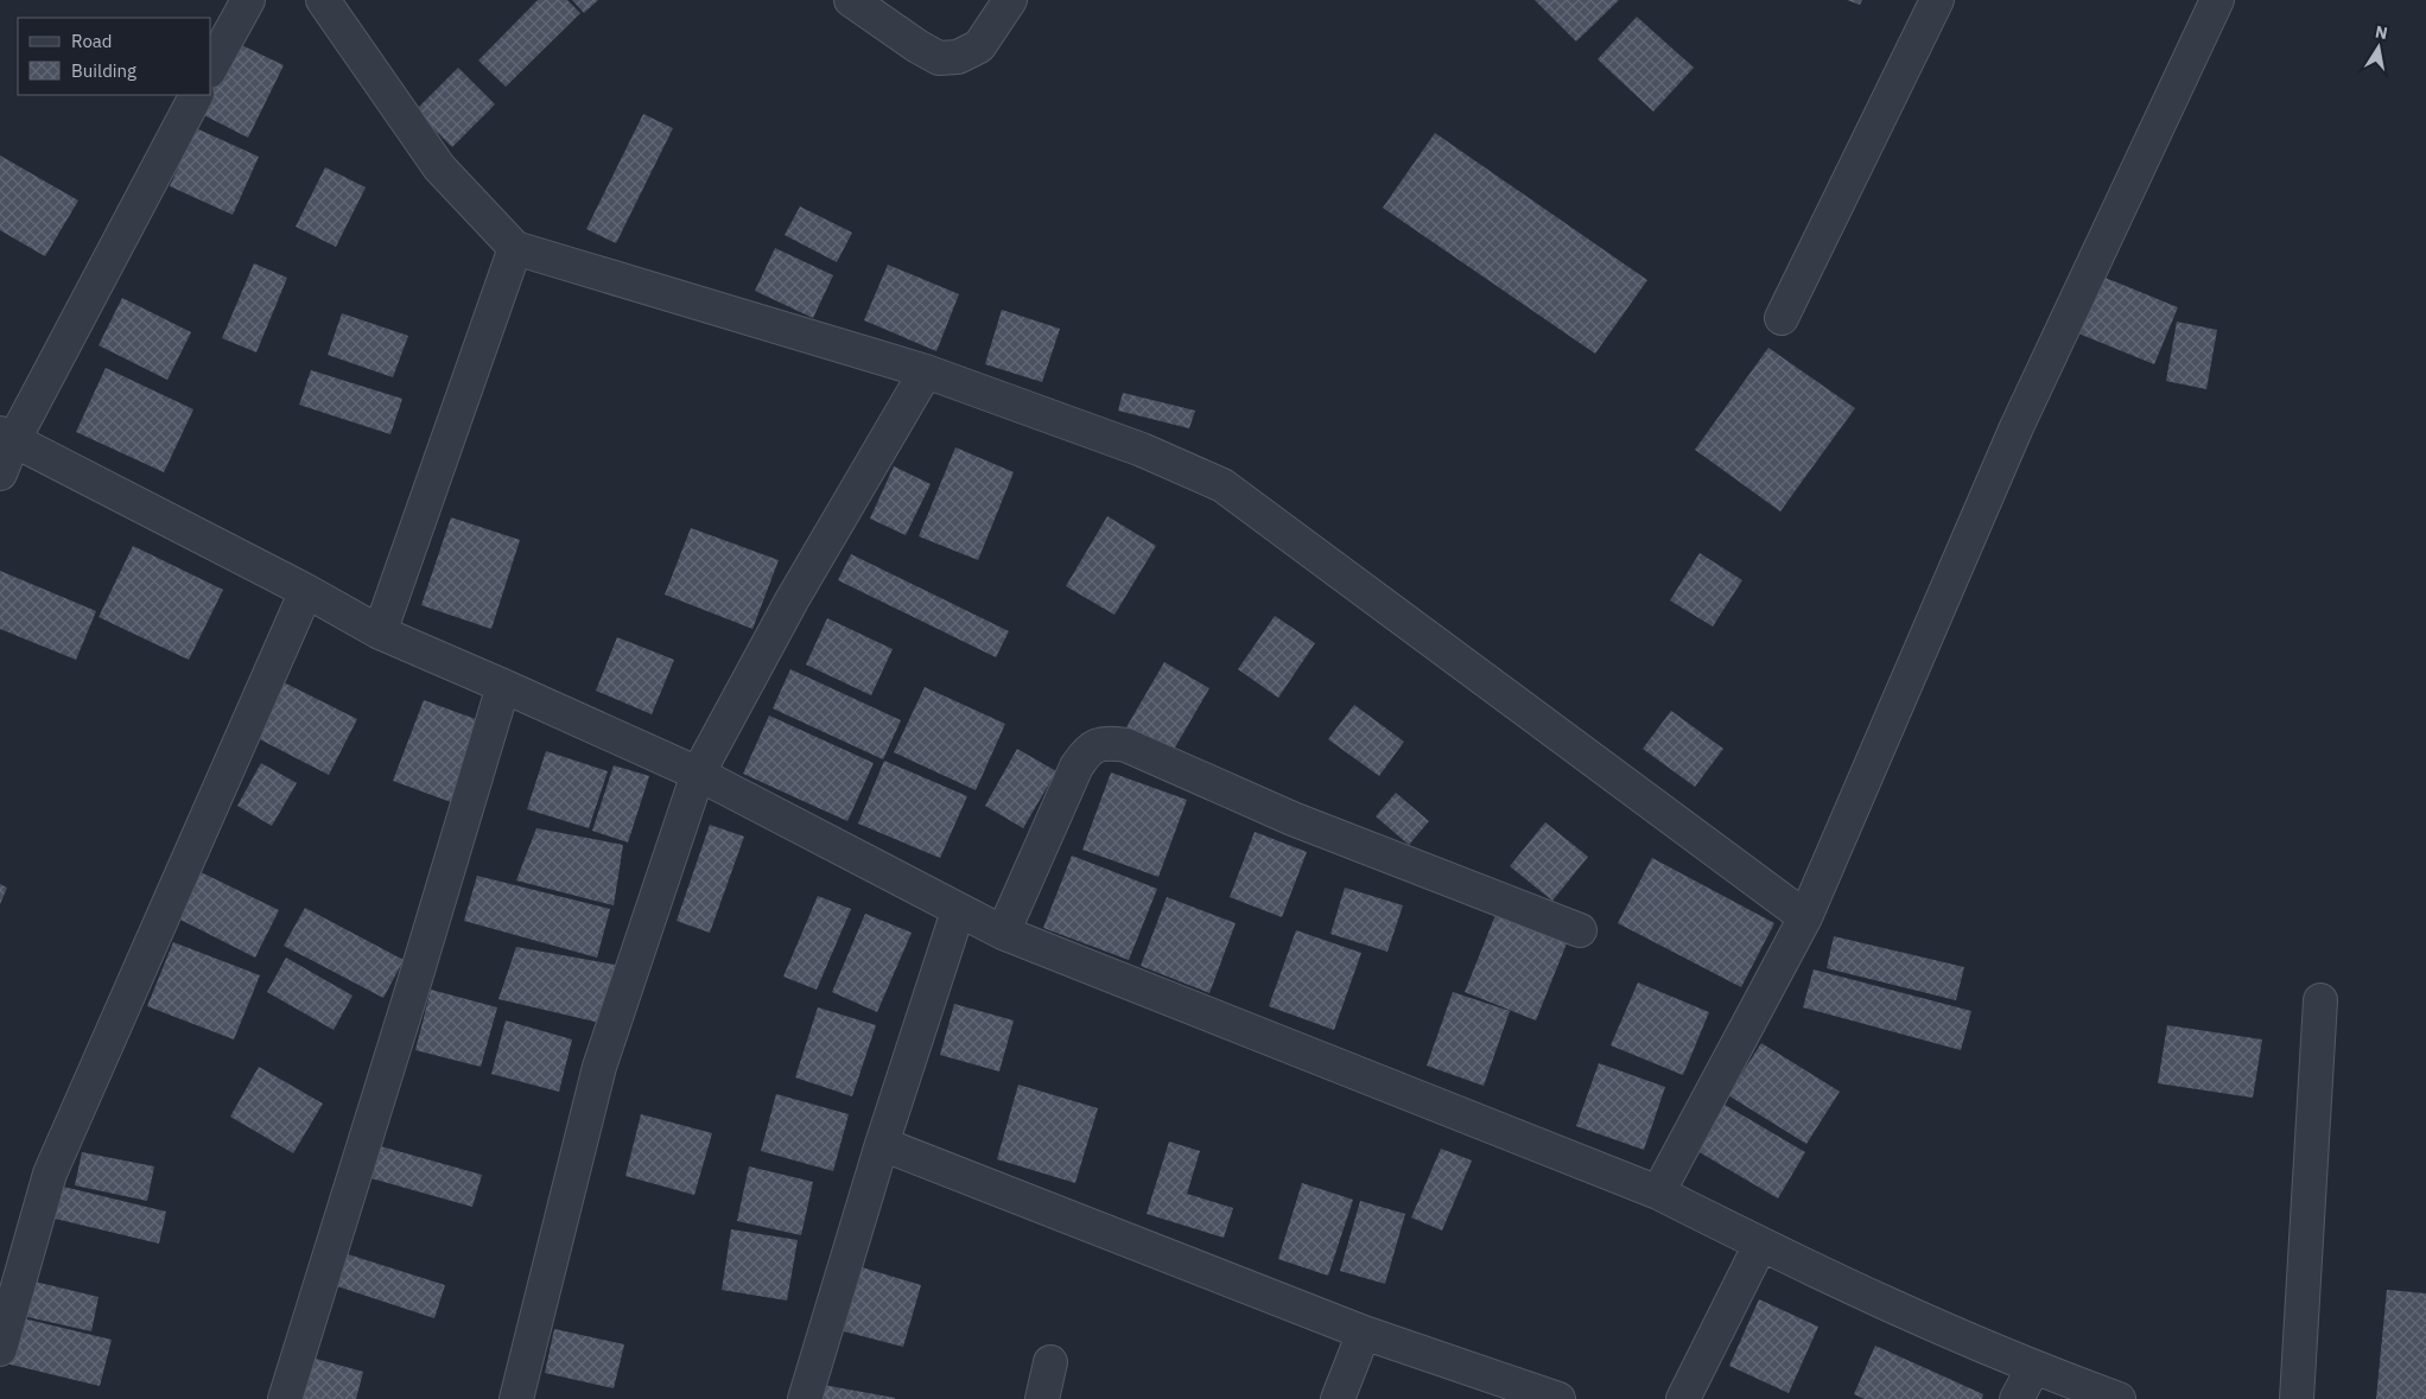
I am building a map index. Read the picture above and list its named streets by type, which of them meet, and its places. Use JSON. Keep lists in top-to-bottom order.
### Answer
{
  "legend": ["Road", "Building"],
  "north": "top"
}
